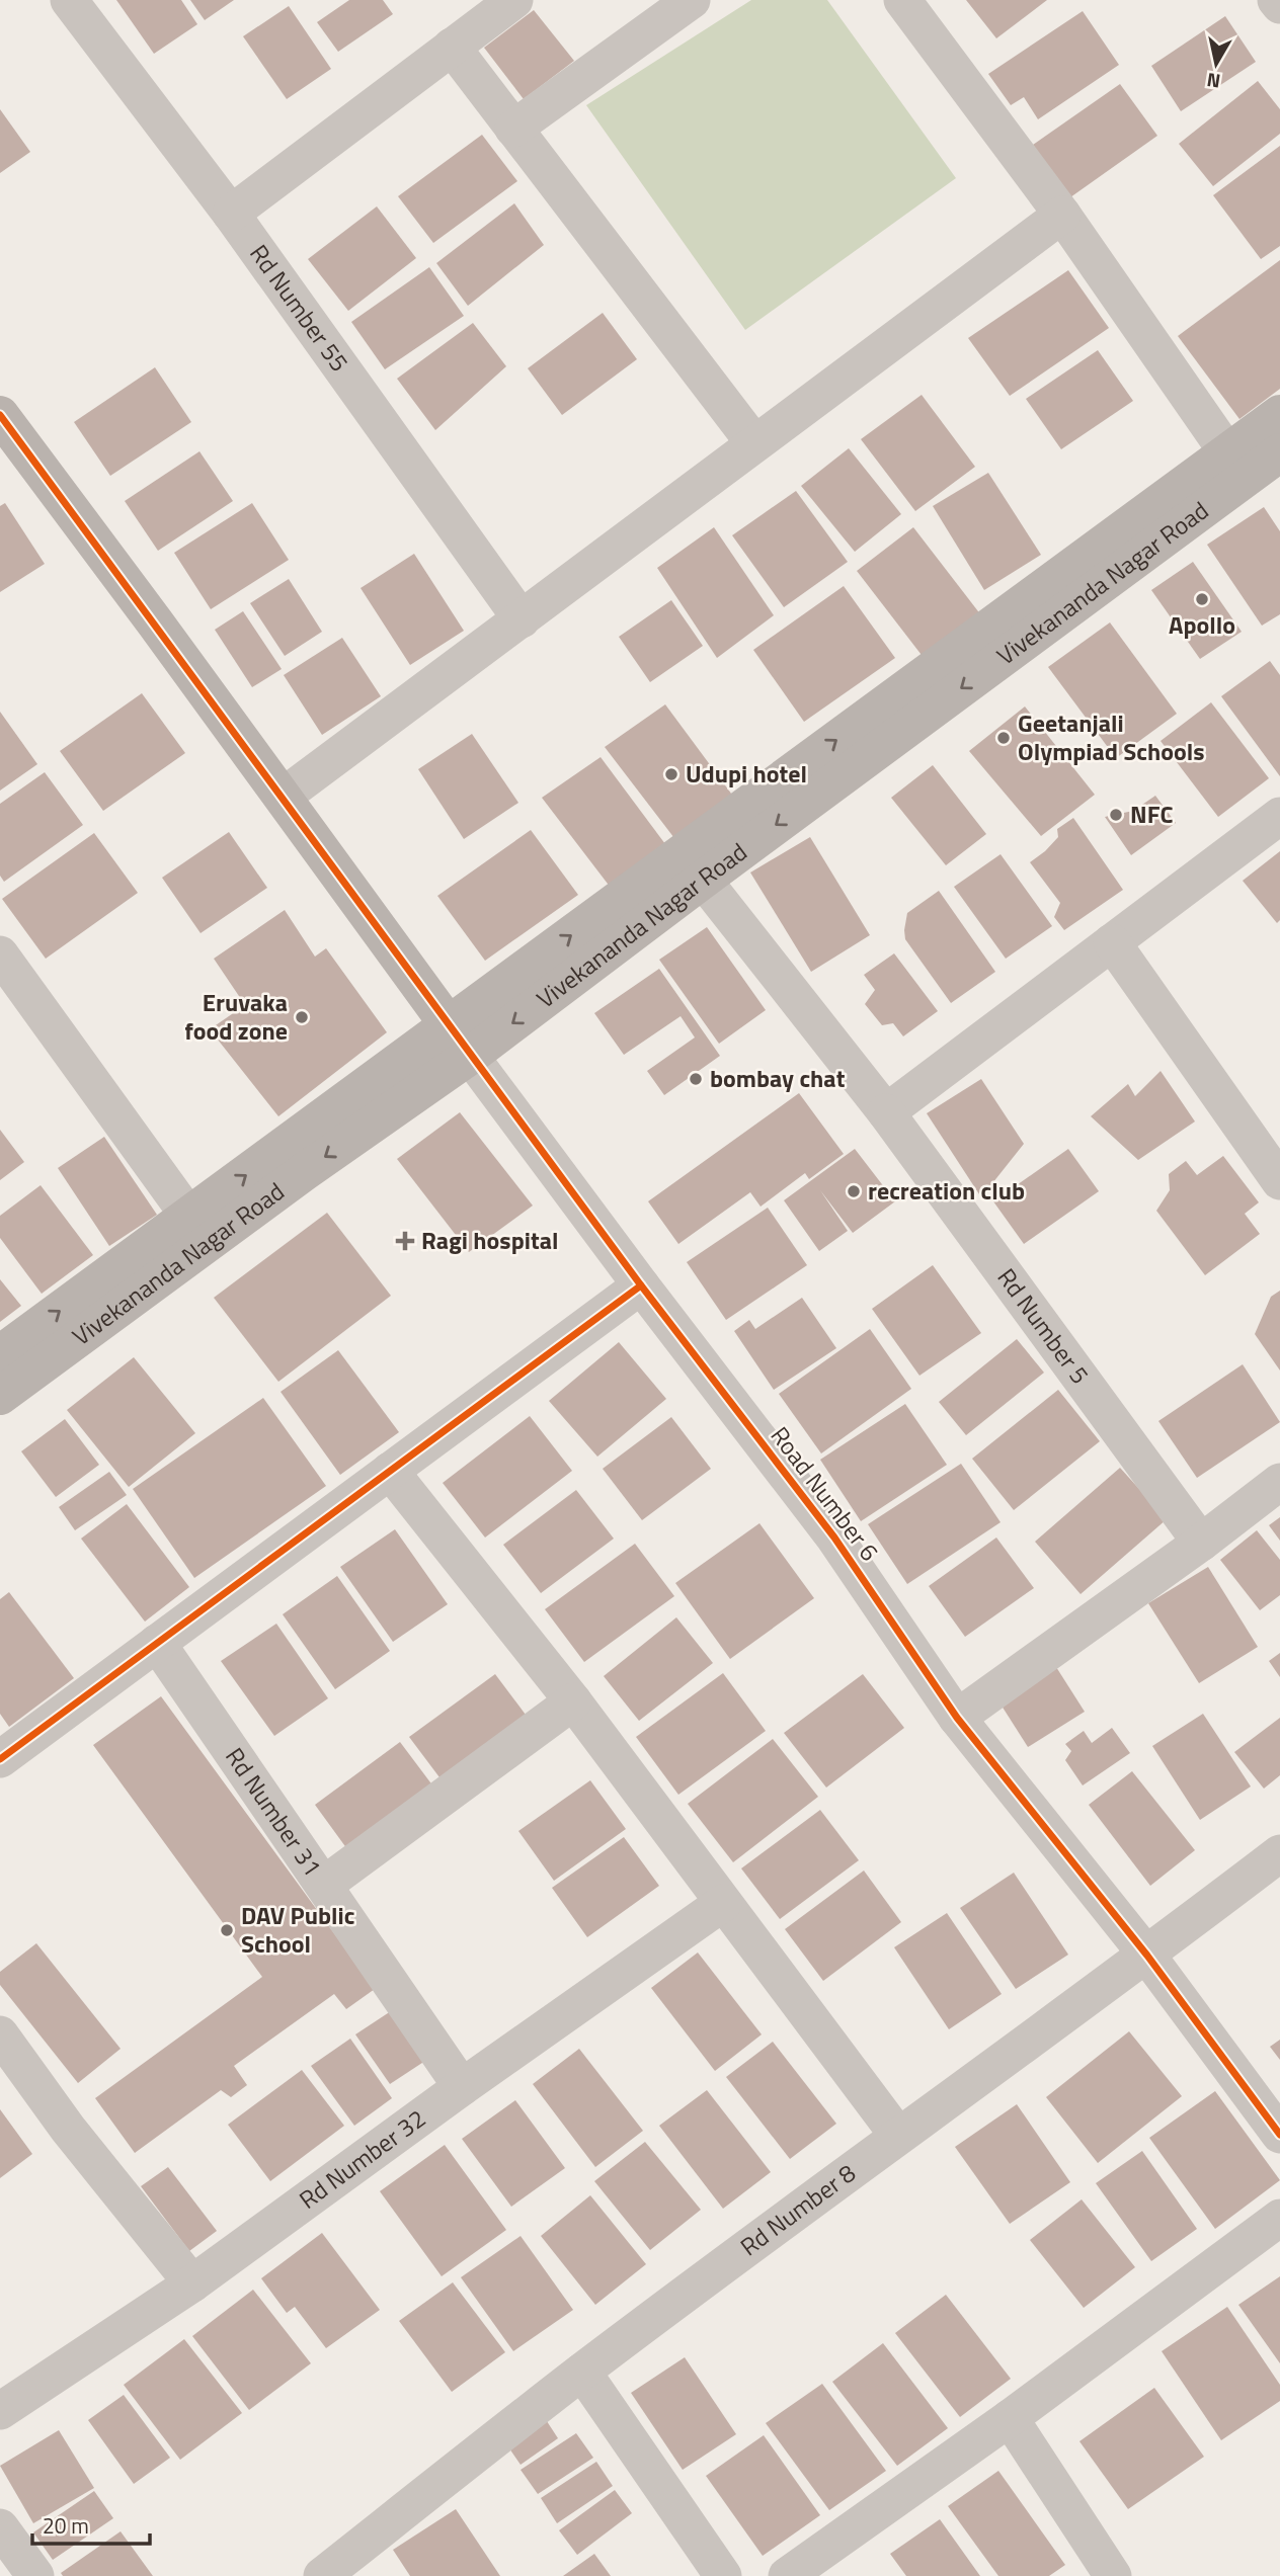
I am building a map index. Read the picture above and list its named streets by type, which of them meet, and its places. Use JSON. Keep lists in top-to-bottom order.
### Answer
{
  "streets": {
    "street": [
      "Rd Number 55",
      "Vivekananda Nagar Road",
      "Rd Number 5",
      "Road Number 6",
      "Rd Number 31",
      "Rd Number 32",
      "Rd Number 8"
    ]
  },
  "crossings": [
    ["Vivekananda Nagar Road", "Rd Number 5"],
    ["Vivekananda Nagar Road", "Road Number 6"],
    ["Road Number 6", "Rd Number 8"],
    ["Rd Number 31", "Rd Number 32"]
  ],
  "places": {
    "other": [
      "Apollo",
      "Geetanjali Olympiad Schools",
      "Udupi hotel",
      "NFC",
      "Eruvaka food zone",
      "bombay chat",
      "recreation club",
      "DAV Public School"
    ],
    "health": ["Ragi hospital"]
  },
  "scale_bar": "20 m",
  "north": "bottom"
}
